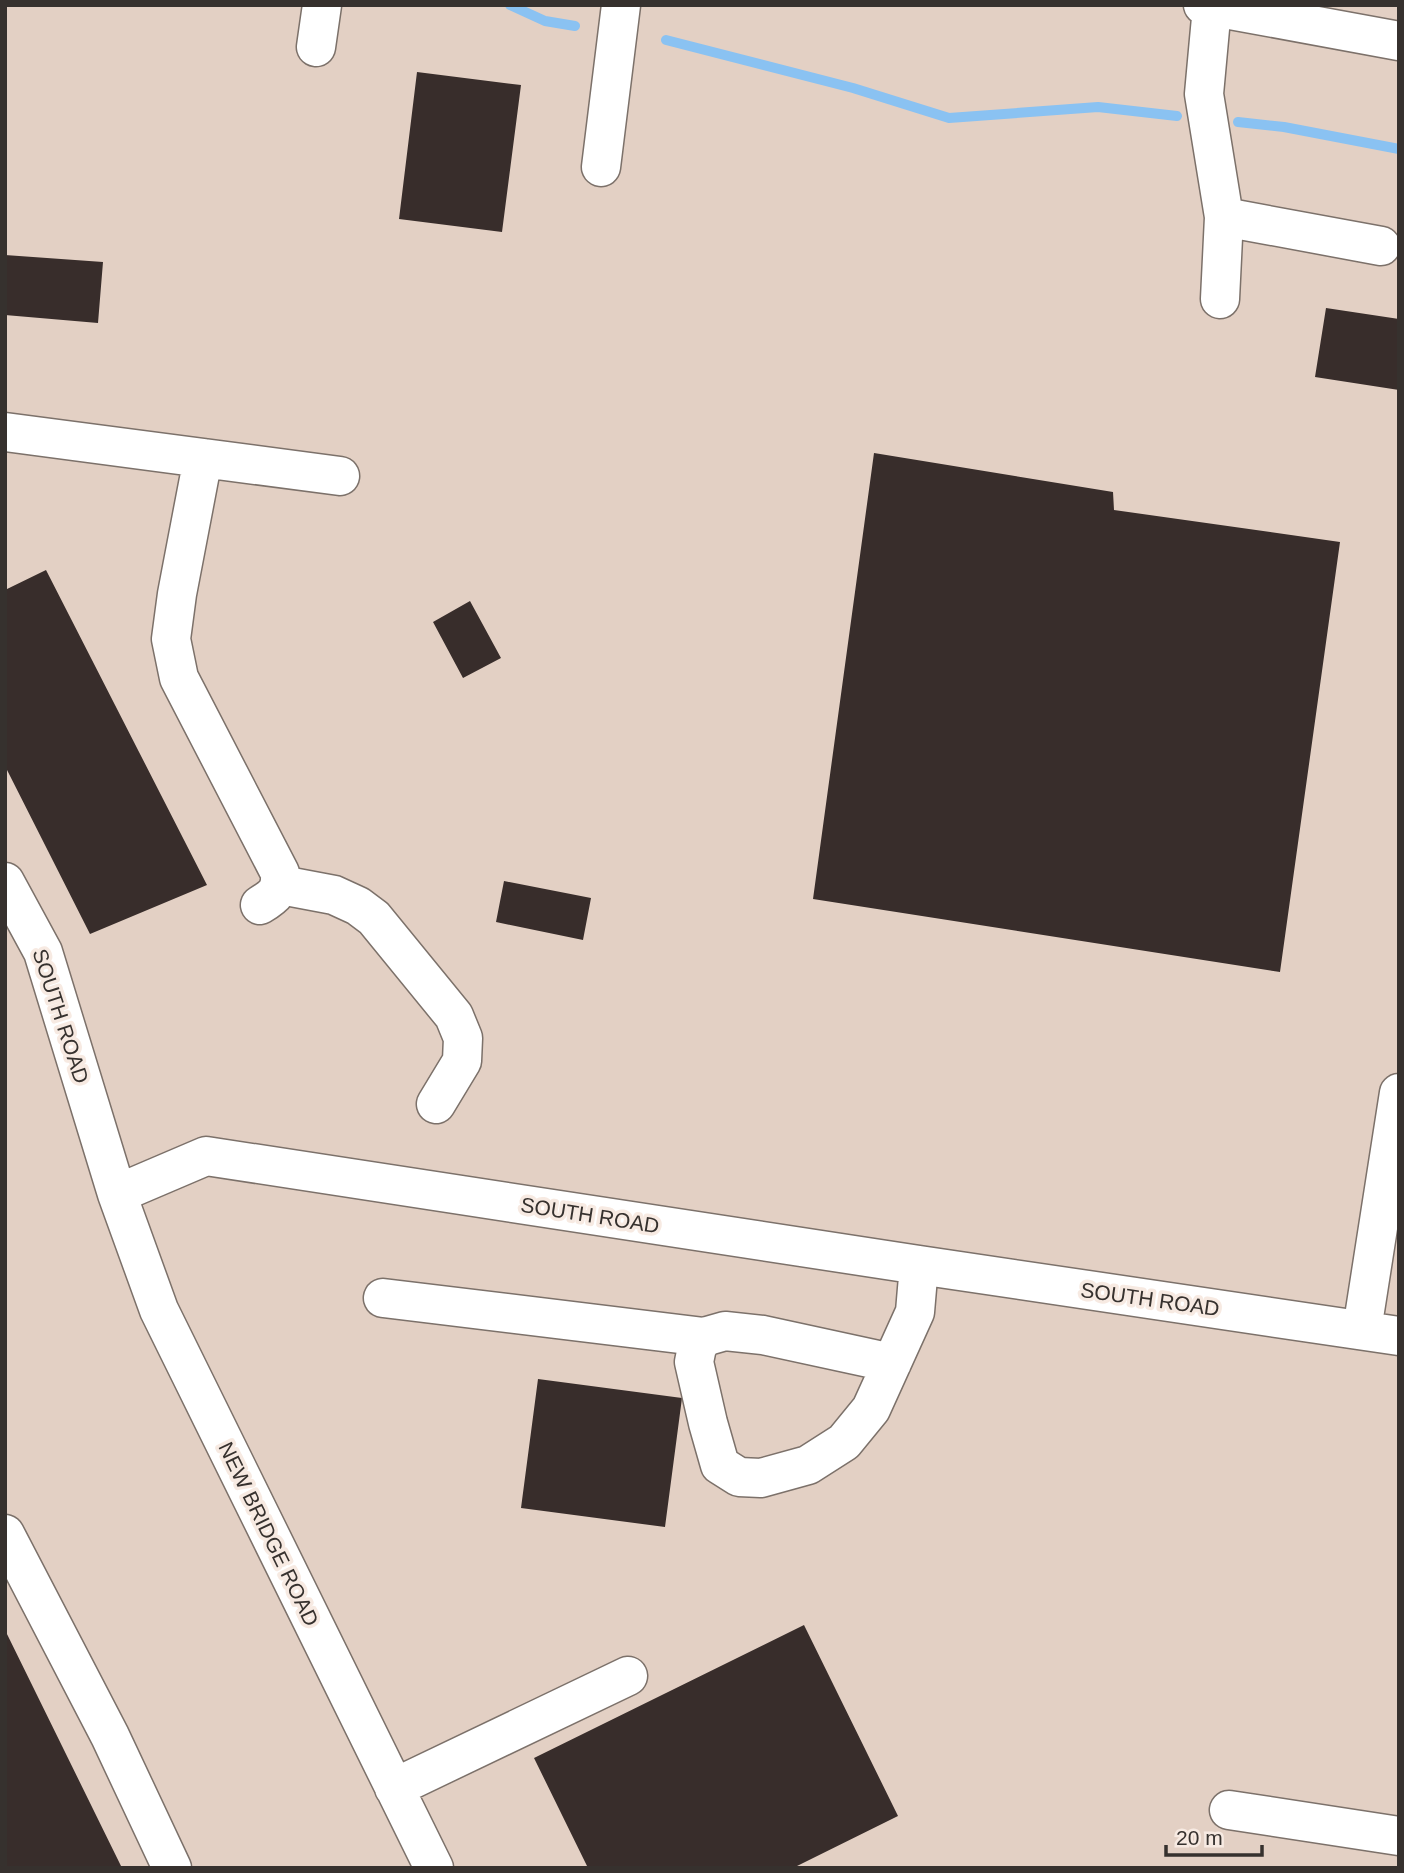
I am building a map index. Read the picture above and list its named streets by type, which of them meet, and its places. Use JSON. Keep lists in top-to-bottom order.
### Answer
{
  "streets": {
    "street": ["SOUTH ROAD", "NEW BRIDGE ROAD"]
  },
  "crossings": [
    ["SOUTH ROAD", "NEW BRIDGE ROAD"]
  ],
  "scale_bar": "20 m"
}
